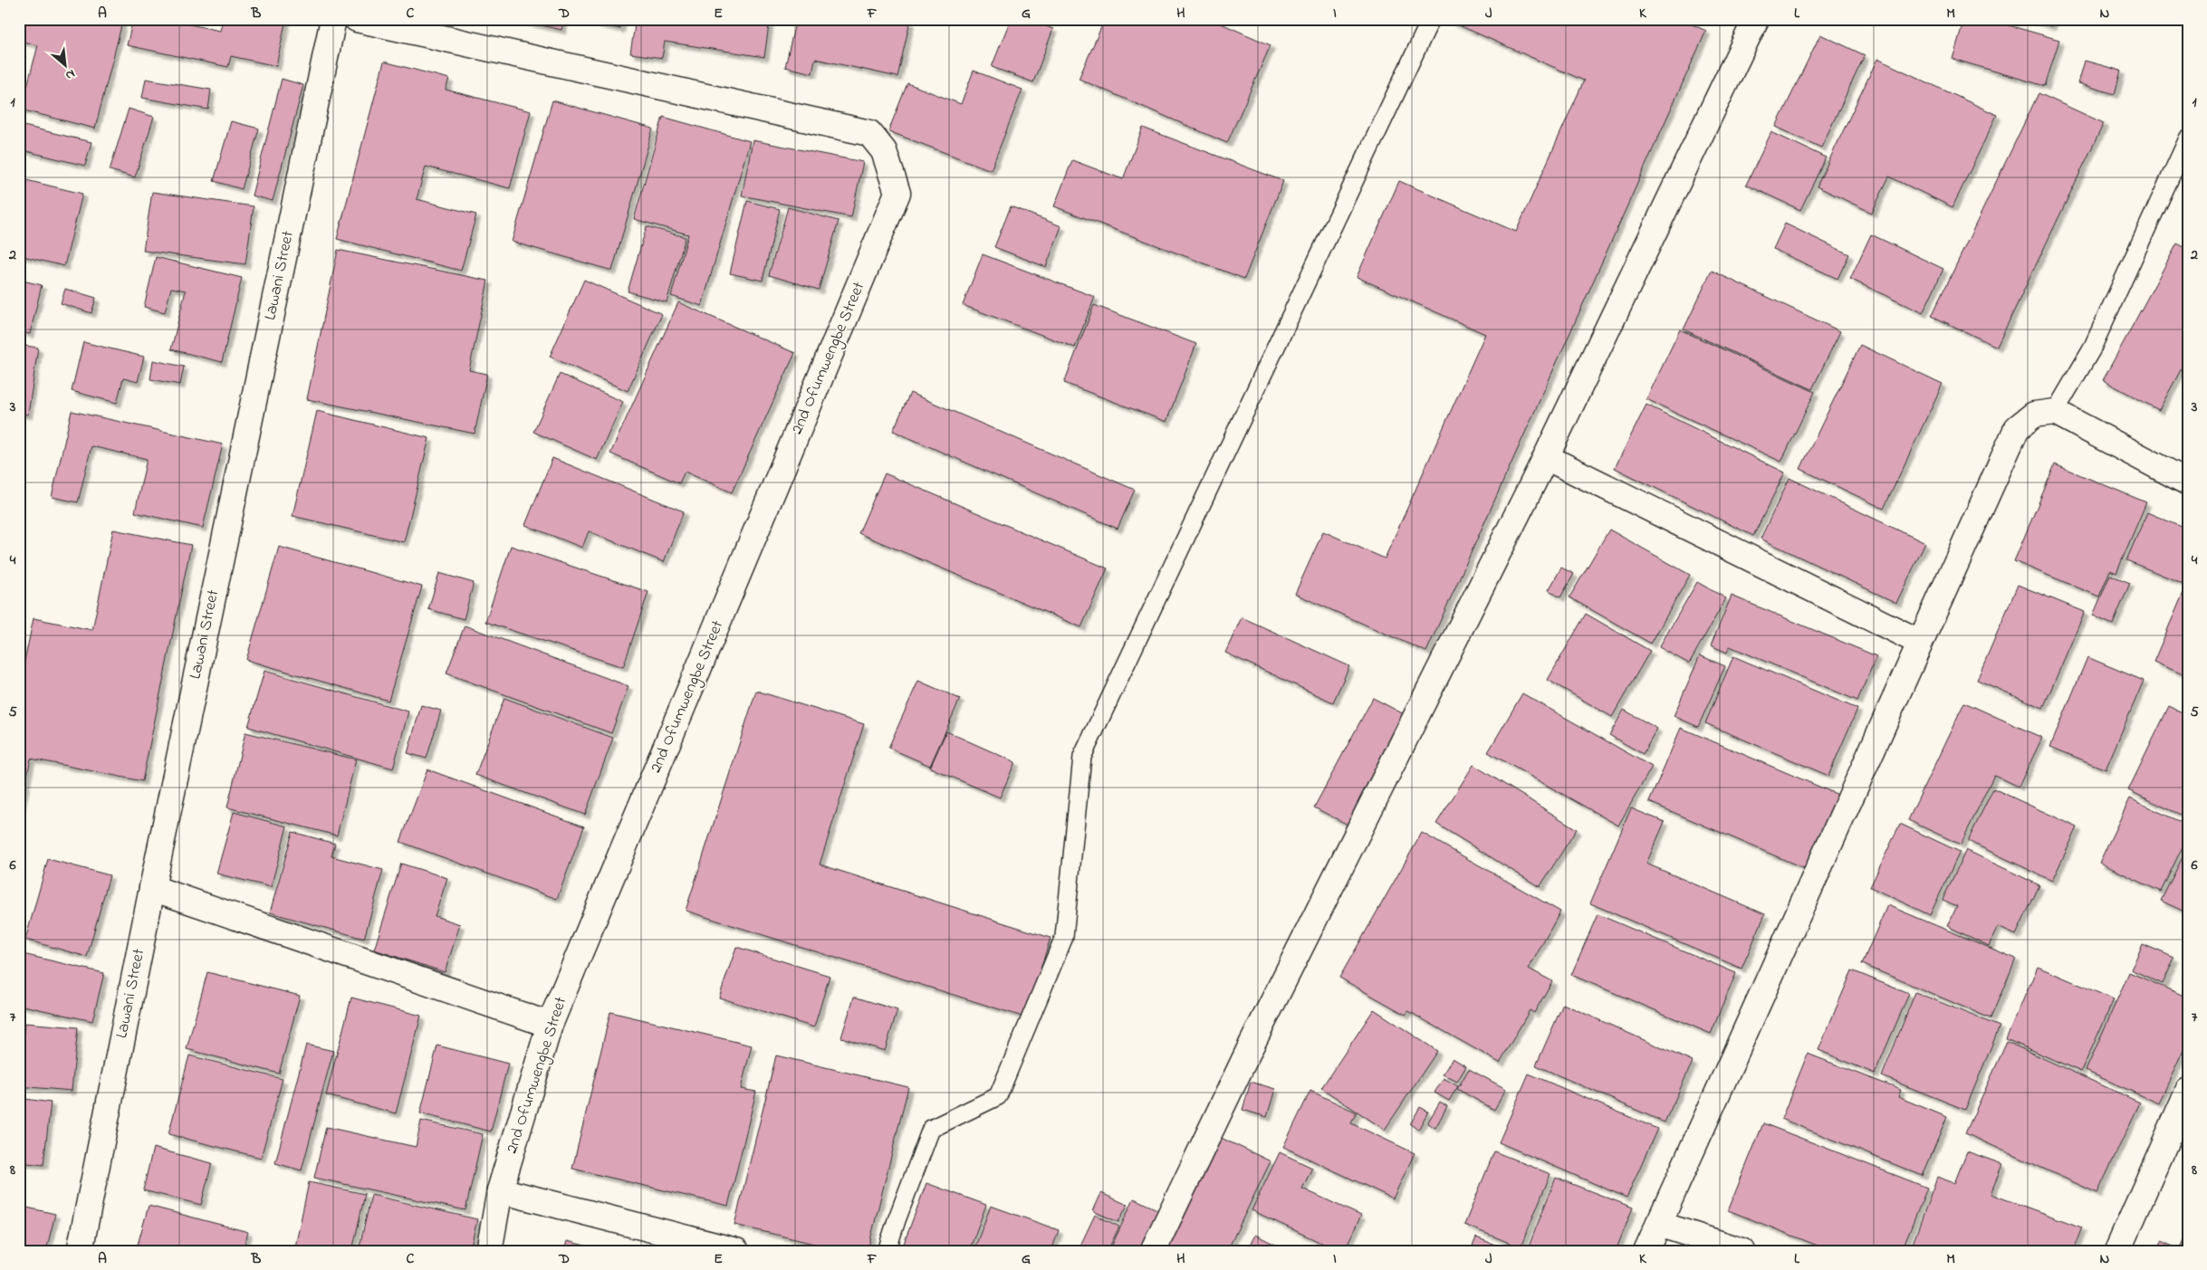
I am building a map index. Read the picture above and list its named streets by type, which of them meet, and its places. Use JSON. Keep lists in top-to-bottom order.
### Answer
{
  "streets": {
    "street": ["Lawani Street", "2nd Ofumwengbe Street"]
  },
  "north": "bottom right",
  "grid": {
    "columns": [
      "A",
      "B",
      "C",
      "D",
      "E",
      "F",
      "G",
      "H",
      "I",
      "J",
      "K",
      "L",
      "M",
      "N"
    ],
    "rows": [
      "1",
      "2",
      "3",
      "4",
      "5",
      "6",
      "7",
      "8"
    ]
  }
}
